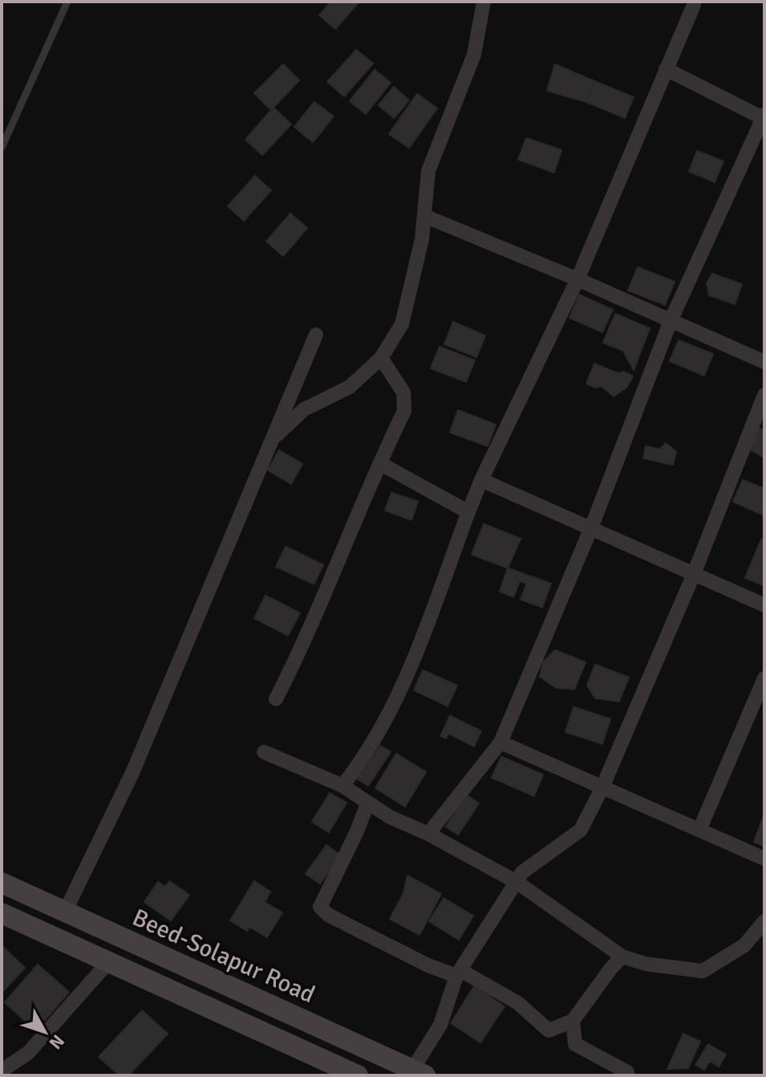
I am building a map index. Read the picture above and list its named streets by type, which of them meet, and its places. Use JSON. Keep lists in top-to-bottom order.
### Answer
{
  "streets": {
    "main road": ["Beed-Solapur Road"]
  },
  "north": "bottom right"
}
